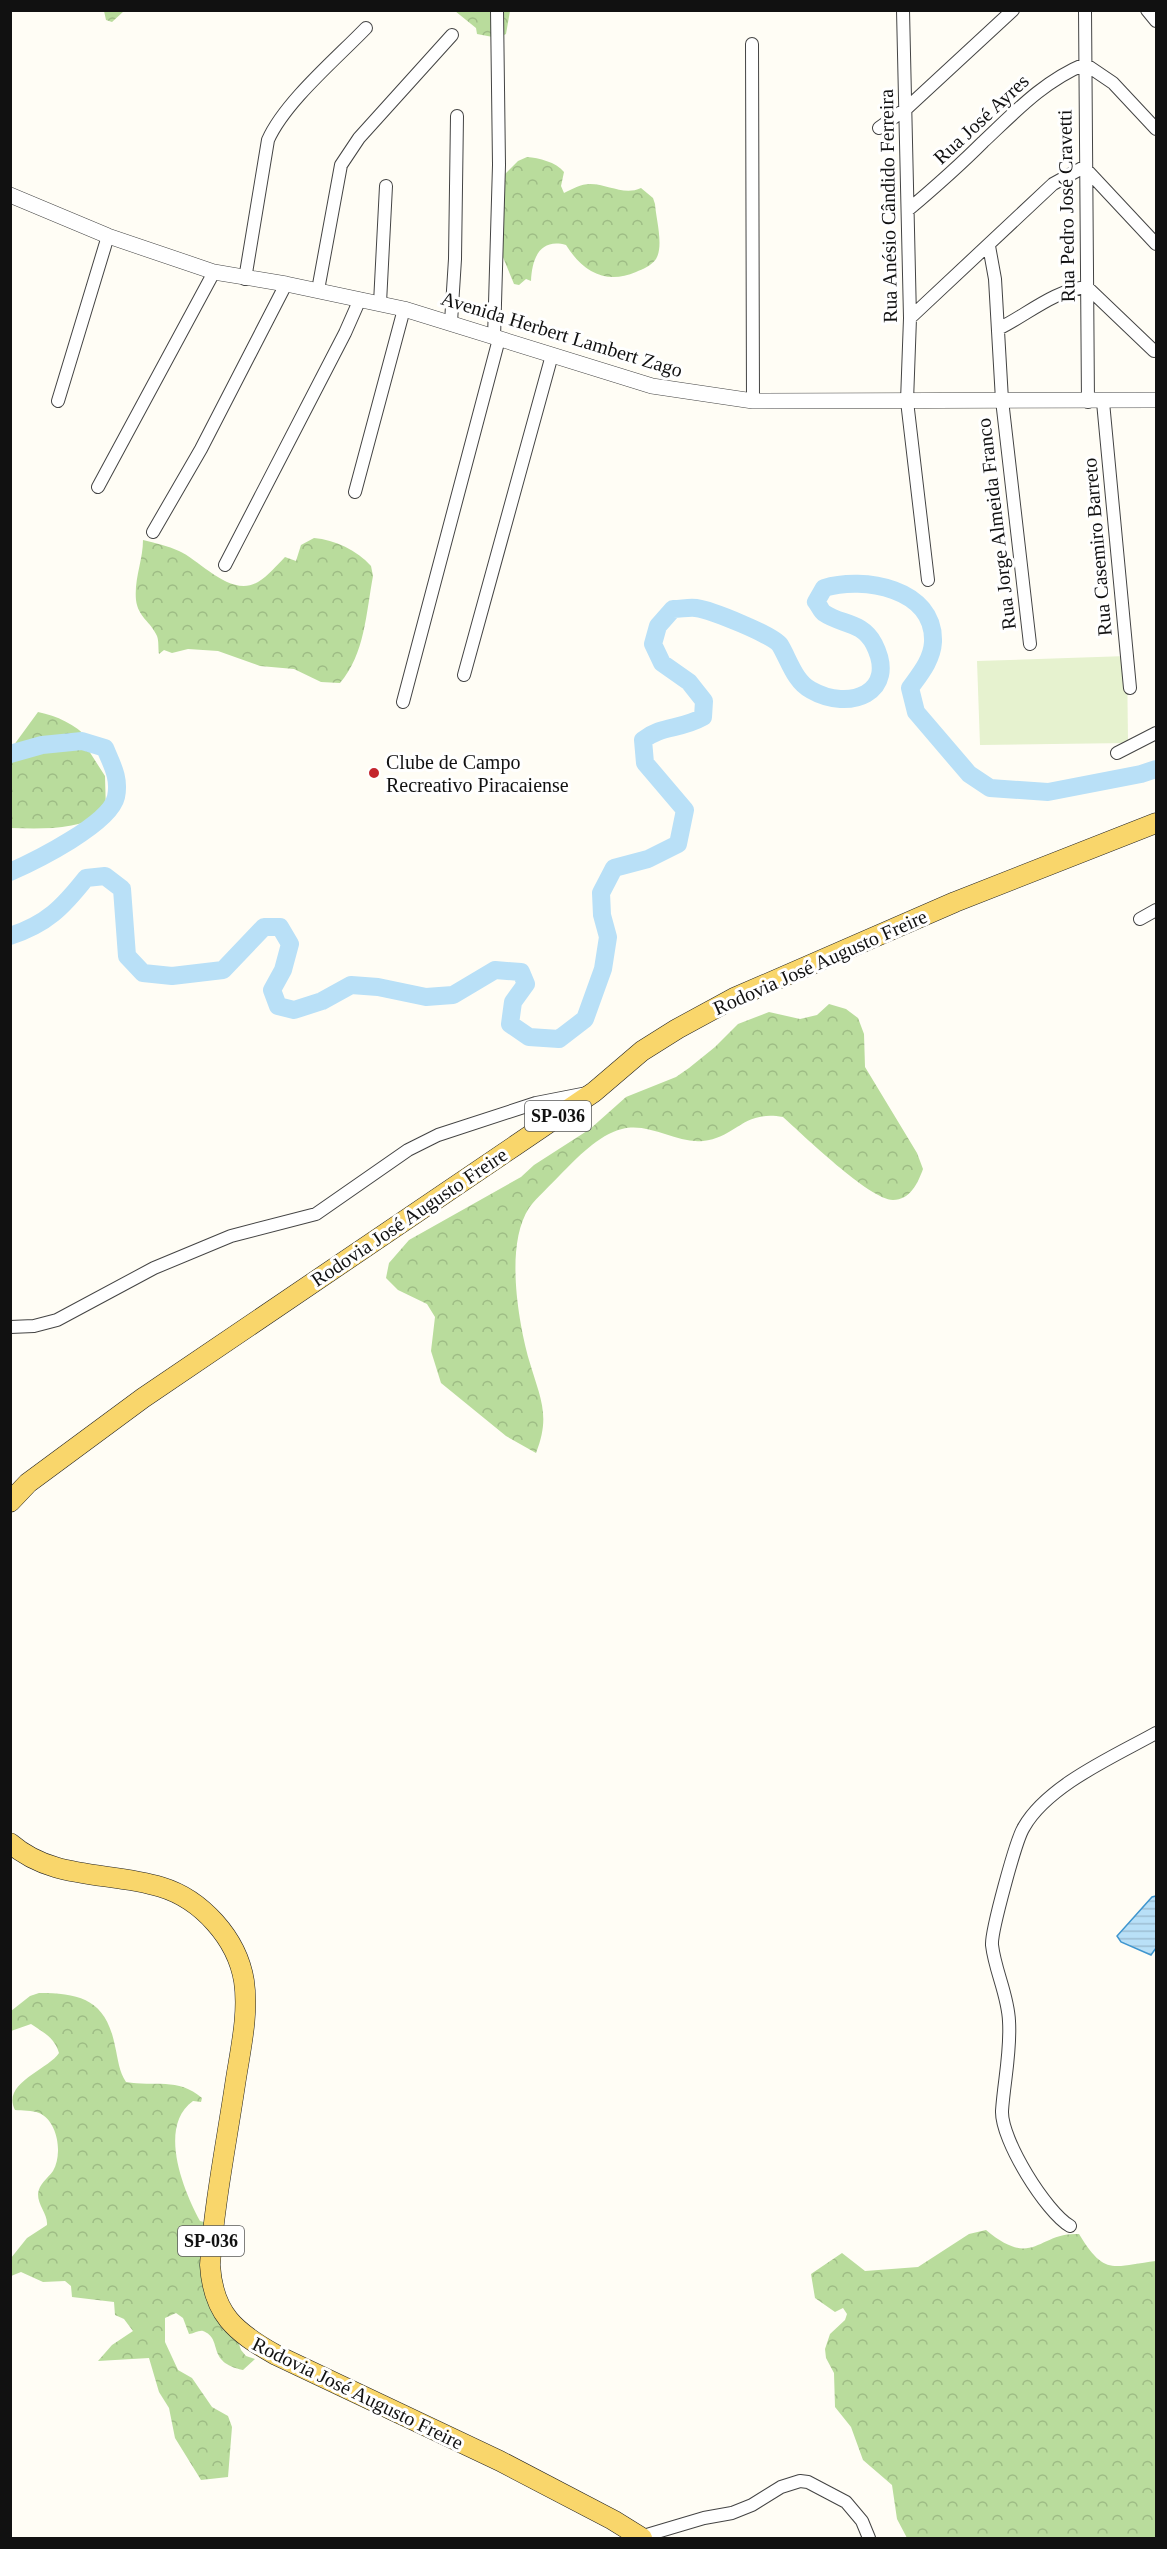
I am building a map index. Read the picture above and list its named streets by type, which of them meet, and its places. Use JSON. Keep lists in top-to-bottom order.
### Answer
{
  "streets": {
    "main road": ["Rodovia José Augusto Freire", "SP-036"],
    "street": [
      "Rua José Ayres",
      "Rua Anésio Cândido Ferreira",
      "Rua Pedro José Cravetti",
      "Avenida Herbert Lambert Zago",
      "Rua Jorge Almeida Franco",
      "Rua Casemiro Barreto"
    ]
  },
  "crossings": [
    ["Rua José Ayres", "Rua Anésio Cândido Ferreira"],
    ["Rua José Ayres", "Rua Pedro José Cravetti"],
    ["Rua Anésio Cândido Ferreira", "Avenida Herbert Lambert Zago"],
    ["Rua Pedro José Cravetti", "Avenida Herbert Lambert Zago"],
    ["Rua Pedro José Cravetti", "Rua Casemiro Barreto"],
    ["Avenida Herbert Lambert Zago", "Rua Jorge Almeida Franco"],
    ["Avenida Herbert Lambert Zago", "Rua Casemiro Barreto"]
  ],
  "places": ["Clube de Campo Recreativo Piracaiense"]
}
